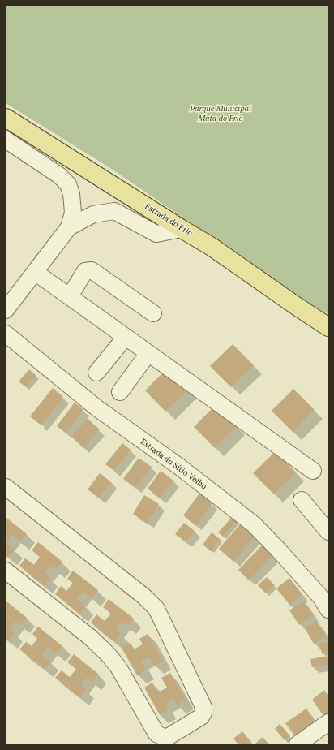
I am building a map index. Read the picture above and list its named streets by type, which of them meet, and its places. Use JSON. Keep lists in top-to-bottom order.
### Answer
{
  "streets": {
    "main road": ["Estrada do Frio"],
    "street": ["Estrada do Sítio Velho"]
  },
  "parks": ["Parque Municipal Mata do Frio"]
}
